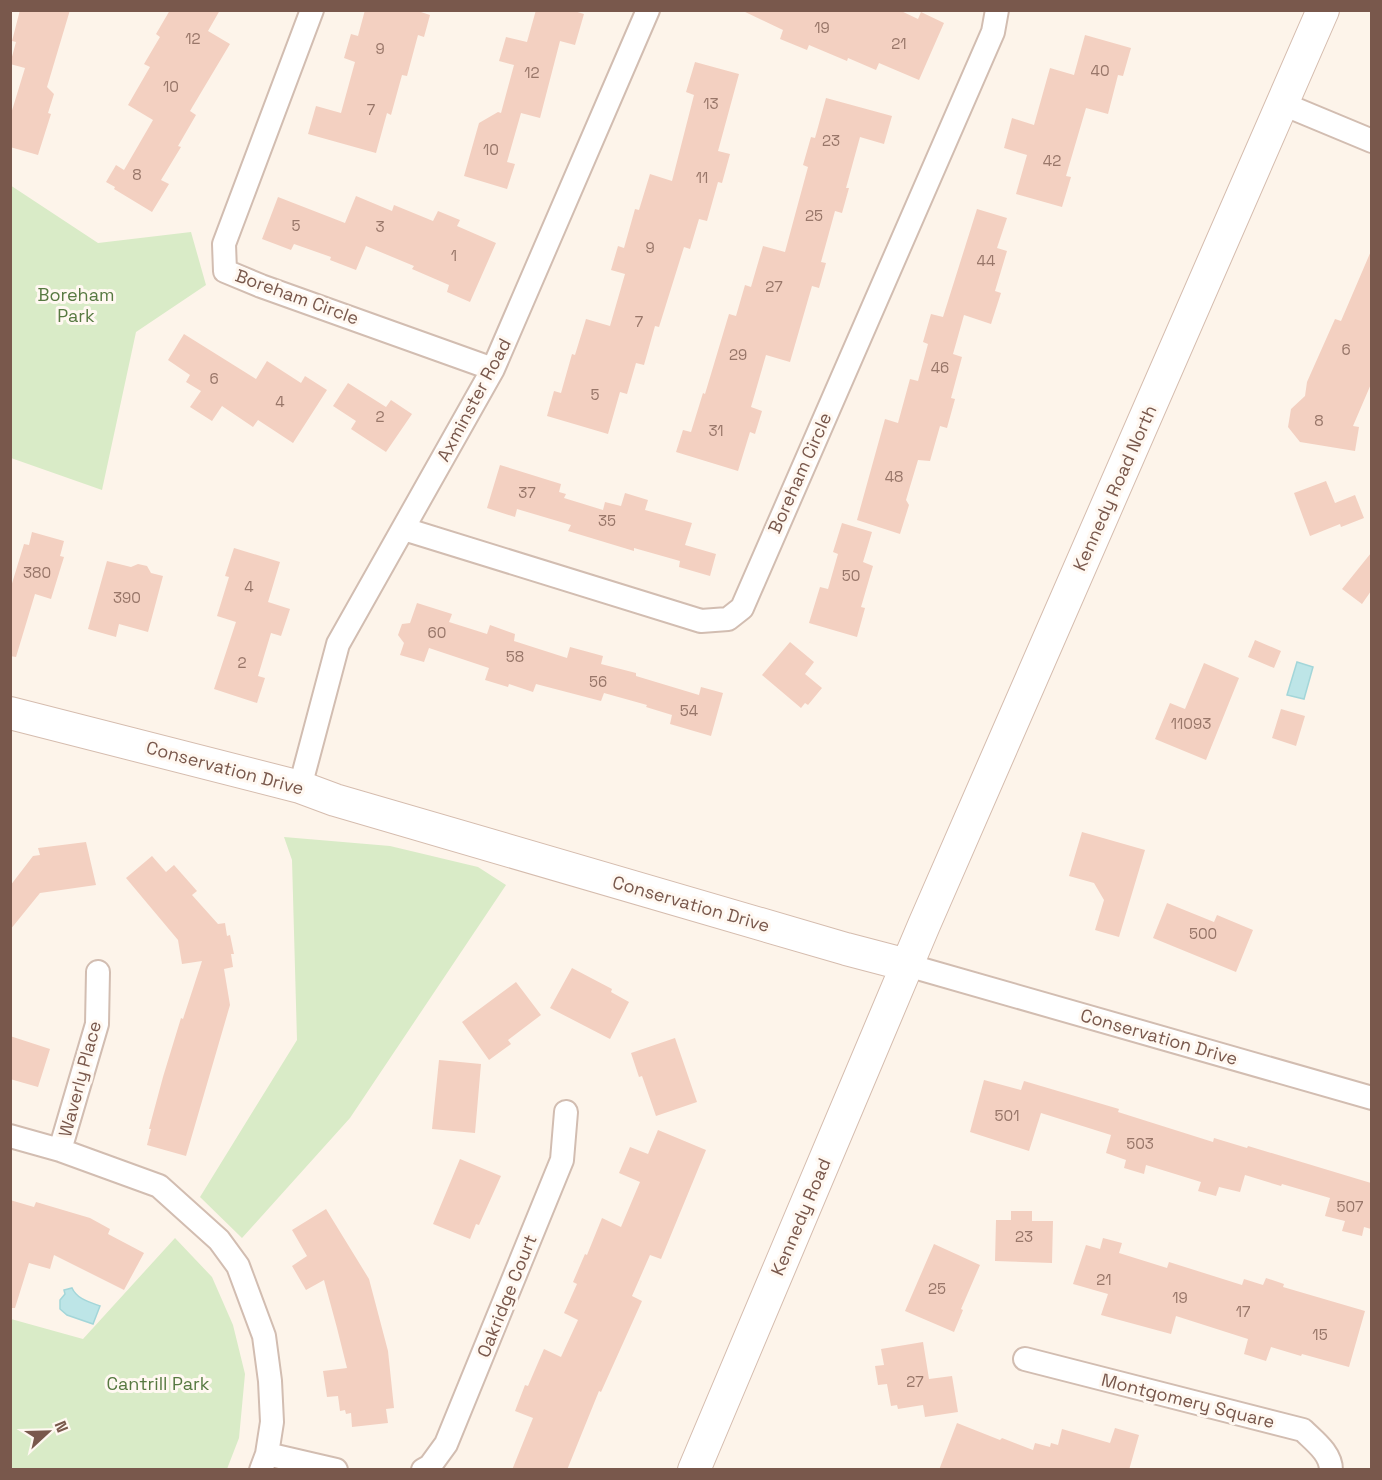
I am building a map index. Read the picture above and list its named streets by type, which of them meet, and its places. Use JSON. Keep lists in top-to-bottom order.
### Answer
{
  "streets": {
    "main road": ["Kennedy Road North", "Conservation Drive", "Kennedy Road"],
    "street": [
      "Boreham Circle",
      "Axminster Road",
      "Waverly Place",
      "Oakridge Court",
      "Montgomery Square"
    ]
  },
  "crossings": [
    ["Boreham Circle", "Axminster Road"],
    ["Axminster Road", "Conservation Drive"],
    ["Kennedy Road North", "Conservation Drive"],
    ["Kennedy Road North", "Kennedy Road"],
    ["Conservation Drive", "Kennedy Road"]
  ],
  "parks": ["Boreham Park", "Cantrill Park"],
  "house_numbers": [
    "19",
    "12",
    "21",
    "9",
    "40",
    "12",
    "10",
    "13",
    "7",
    "23",
    "10",
    "42",
    "8",
    "11",
    "25",
    "5",
    "3",
    "9",
    "1",
    "44",
    "27",
    "7",
    "6",
    "29",
    "46",
    "6",
    "5",
    "4",
    "2",
    "8",
    "31",
    "48",
    "37",
    "35",
    "380",
    "50",
    "4",
    "390",
    "60",
    "58",
    "2",
    "56",
    "54",
    "11093",
    "500",
    "501",
    "503",
    "507",
    "23",
    "21",
    "25",
    "19",
    "17",
    "15",
    "27"
  ],
  "north": "right"
}
